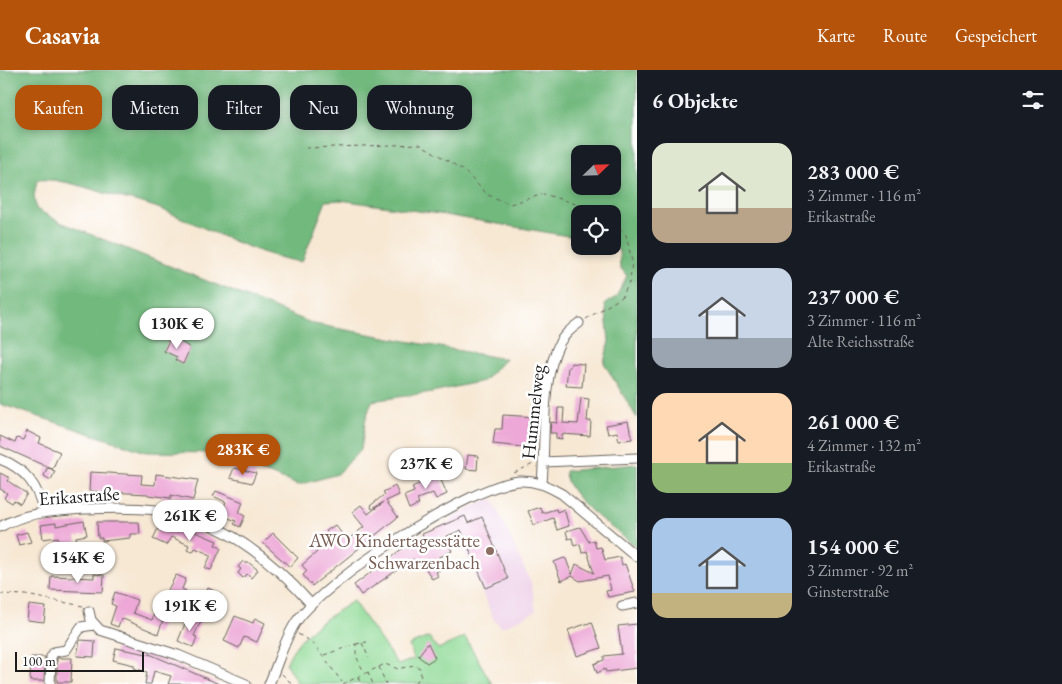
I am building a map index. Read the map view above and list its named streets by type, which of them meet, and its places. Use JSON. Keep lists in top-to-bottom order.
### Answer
{
  "streets": {
    "street": ["Hummelweg", "Erikastraße"]
  },
  "places": ["AWO Kindertagesstätte Schwarzenbach"],
  "scale_bar": "100 m",
  "north": "top right",
  "page": {
    "header": "Casavia",
    "nav": ["Karte", "Route", "Gespeichert"],
    "heading": "6 Objekte",
    "chip": [
      "Kaufen",
      "Mieten",
      "Filter",
      "Neu",
      "Wohnung"
    ],
    "list": [
      {
        "name": "283 000 €",
        "note": "3 Zimmer · 116 m² · Erikastraße"
      },
      {
        "name": "237 000 €",
        "note": "3 Zimmer · 116 m² · Alte Reichsstraße"
      },
      {
        "name": "261 000 €",
        "note": "4 Zimmer · 132 m² · Erikastraße"
      },
      {
        "name": "154 000 €",
        "note": "3 Zimmer · 92 m² · Ginsterstraße"
      }
    ],
    "price": [
      "130K €",
      "283K €",
      "237K €",
      "261K €",
      "154K €",
      "191K €"
    ],
    "scale": "100 m"
  }
}
